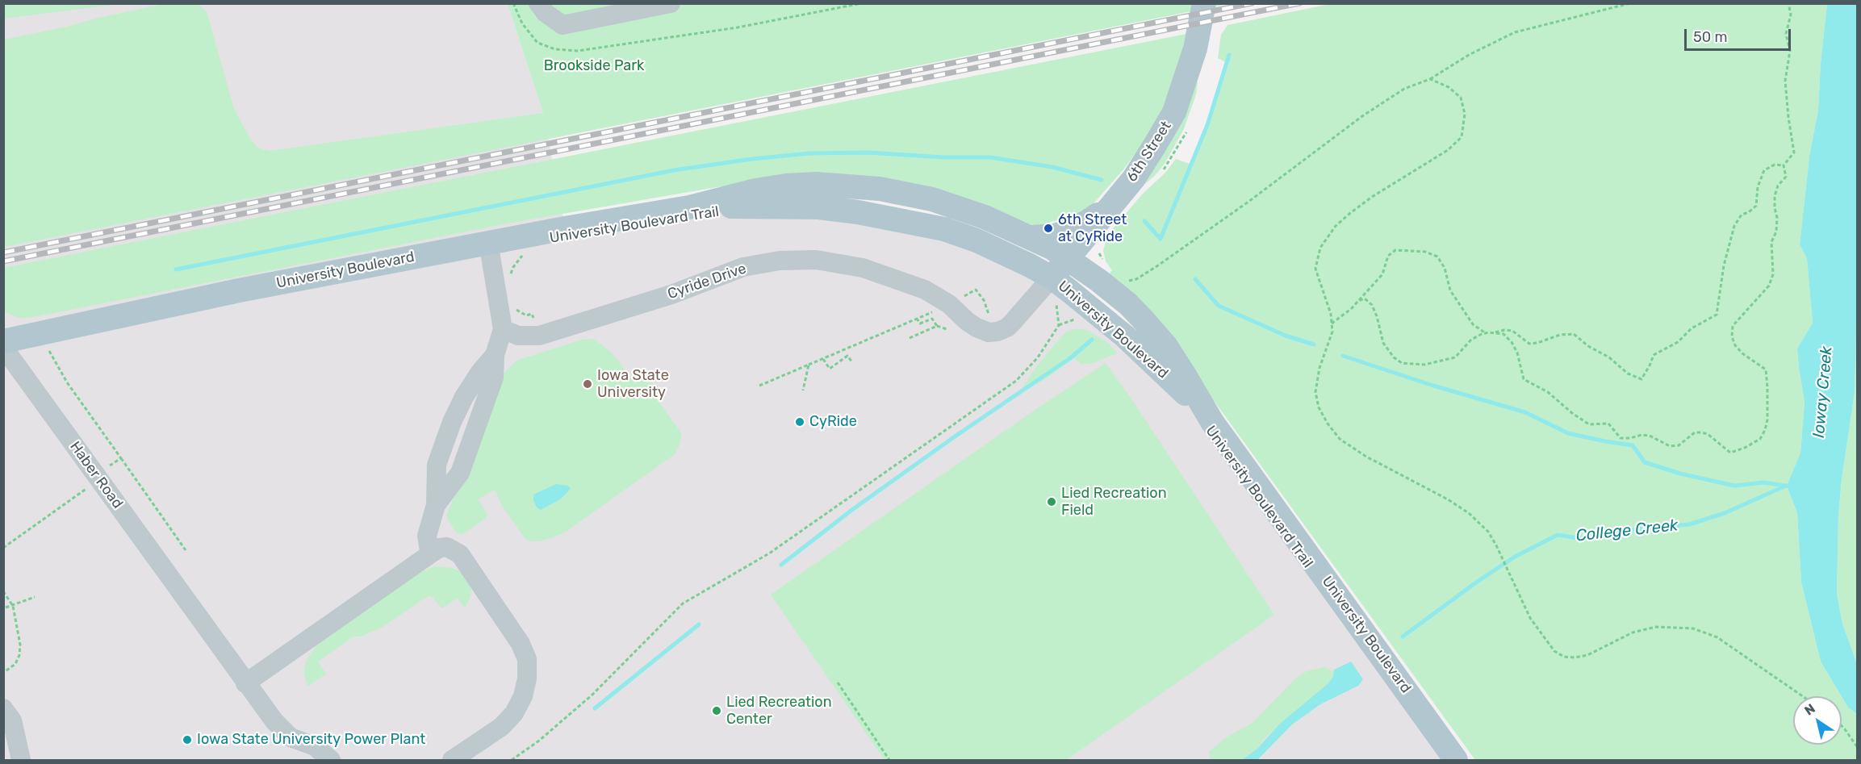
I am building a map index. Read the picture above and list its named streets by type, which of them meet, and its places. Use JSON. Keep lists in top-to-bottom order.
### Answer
{
  "streets": {
    "main road": ["6th Street", "University Boulevard"],
    "street": ["Cyride Drive", "Haber Road"]
  },
  "crossings": [
    ["6th Street", "University Boulevard"],
    ["6th Street", "Cyride Drive"],
    ["University Boulevard", "Cyride Drive"],
    ["University Boulevard", "Haber Road"]
  ],
  "water": ["Ioway Creek", "College Creek"],
  "parks": ["Brookside Park"],
  "places": [
    "6th Street at CyRide",
    "Iowa State University",
    "CyRide",
    "Lied Recreation Field",
    "Lied Recreation Center",
    "Iowa State University Power Plant"
  ],
  "scale_bar": "50 m",
  "north": "top left"
}
